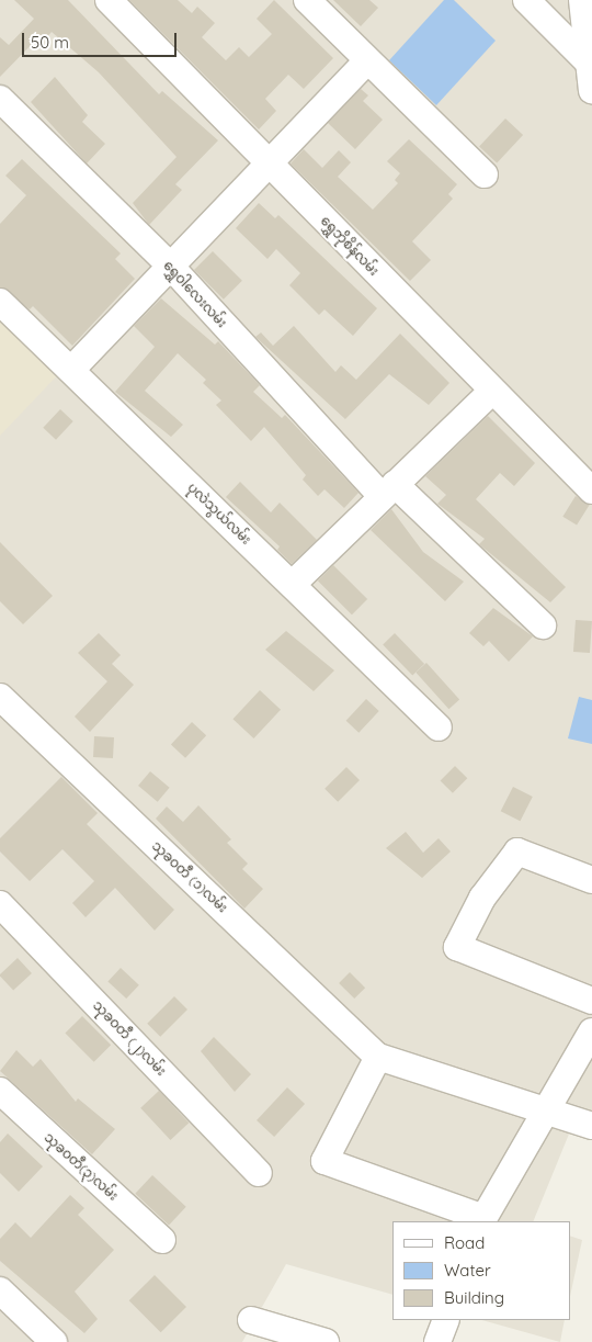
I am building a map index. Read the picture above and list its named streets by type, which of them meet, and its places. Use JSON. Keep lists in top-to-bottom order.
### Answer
{
  "streets": {
    "street": [
      "ရွှေဘိုစိန်လမ်း",
      "ရွှေဝါလေးလမ်း",
      "ပုလဲသွယ်လမ်း",
      "သုခဝတီ (၁)လမ်း",
      "သုခဝတီ (၂)လမ်း",
      "သုခဝတီ(၃)လမ်း"
    ]
  },
  "legend": ["Road", "Water", "Building"],
  "scale_bar": "50 m"
}
